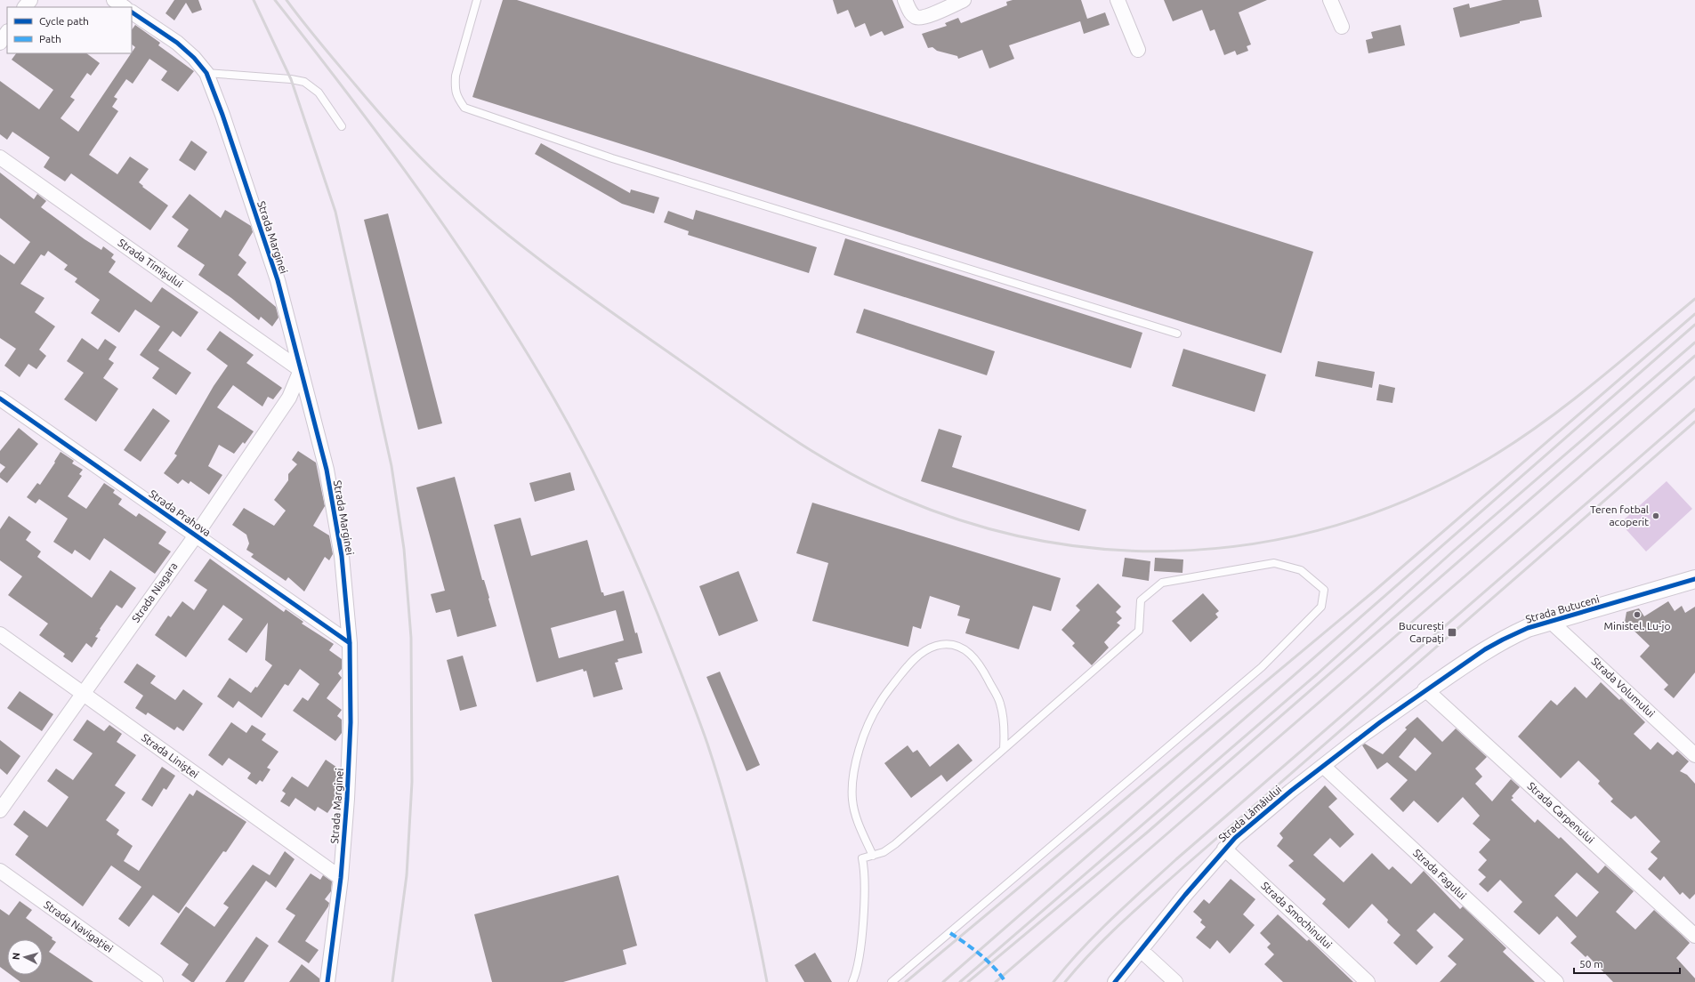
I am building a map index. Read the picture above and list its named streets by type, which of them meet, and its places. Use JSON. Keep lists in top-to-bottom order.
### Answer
{
  "streets": {
    "street": [
      "Strada Marginei",
      "Strada Timișului",
      "Strada Prahova",
      "Strada Niagara",
      "Strada Butuceni",
      "Strada Volumului",
      "Strada Liniștei",
      "Strada Carpenului",
      "Strada Lămâiului",
      "Strada Fagului",
      "Strada Smochinului",
      "Strada Navigației"
    ]
  },
  "crossings": [
    ["Strada Marginei", "Strada Timișului"],
    ["Strada Marginei", "Strada Prahova"],
    ["Strada Marginei", "Strada Niagara"],
    ["Strada Marginei", "Strada Liniștei"],
    ["Strada Timișului", "Strada Niagara"],
    ["Strada Prahova", "Strada Niagara"],
    ["Strada Niagara", "Strada Liniștei"],
    ["Strada Butuceni", "Strada Volumului"],
    ["Strada Butuceni", "Strada Carpenului"],
    ["Strada Butuceni", "Strada Lămâiului"],
    ["Strada Carpenului", "Strada Lămâiului"],
    ["Strada Lămâiului", "Strada Fagului"],
    ["Strada Lămâiului", "Strada Smochinului"]
  ],
  "places": {
    "other": ["Teren fotbal acoperit", "Ministel. Lu-jo"],
    "transit": ["București Carpați"]
  },
  "legend": ["Cycle path", "Path"],
  "scale_bar": "50 m",
  "north": "left"
}
